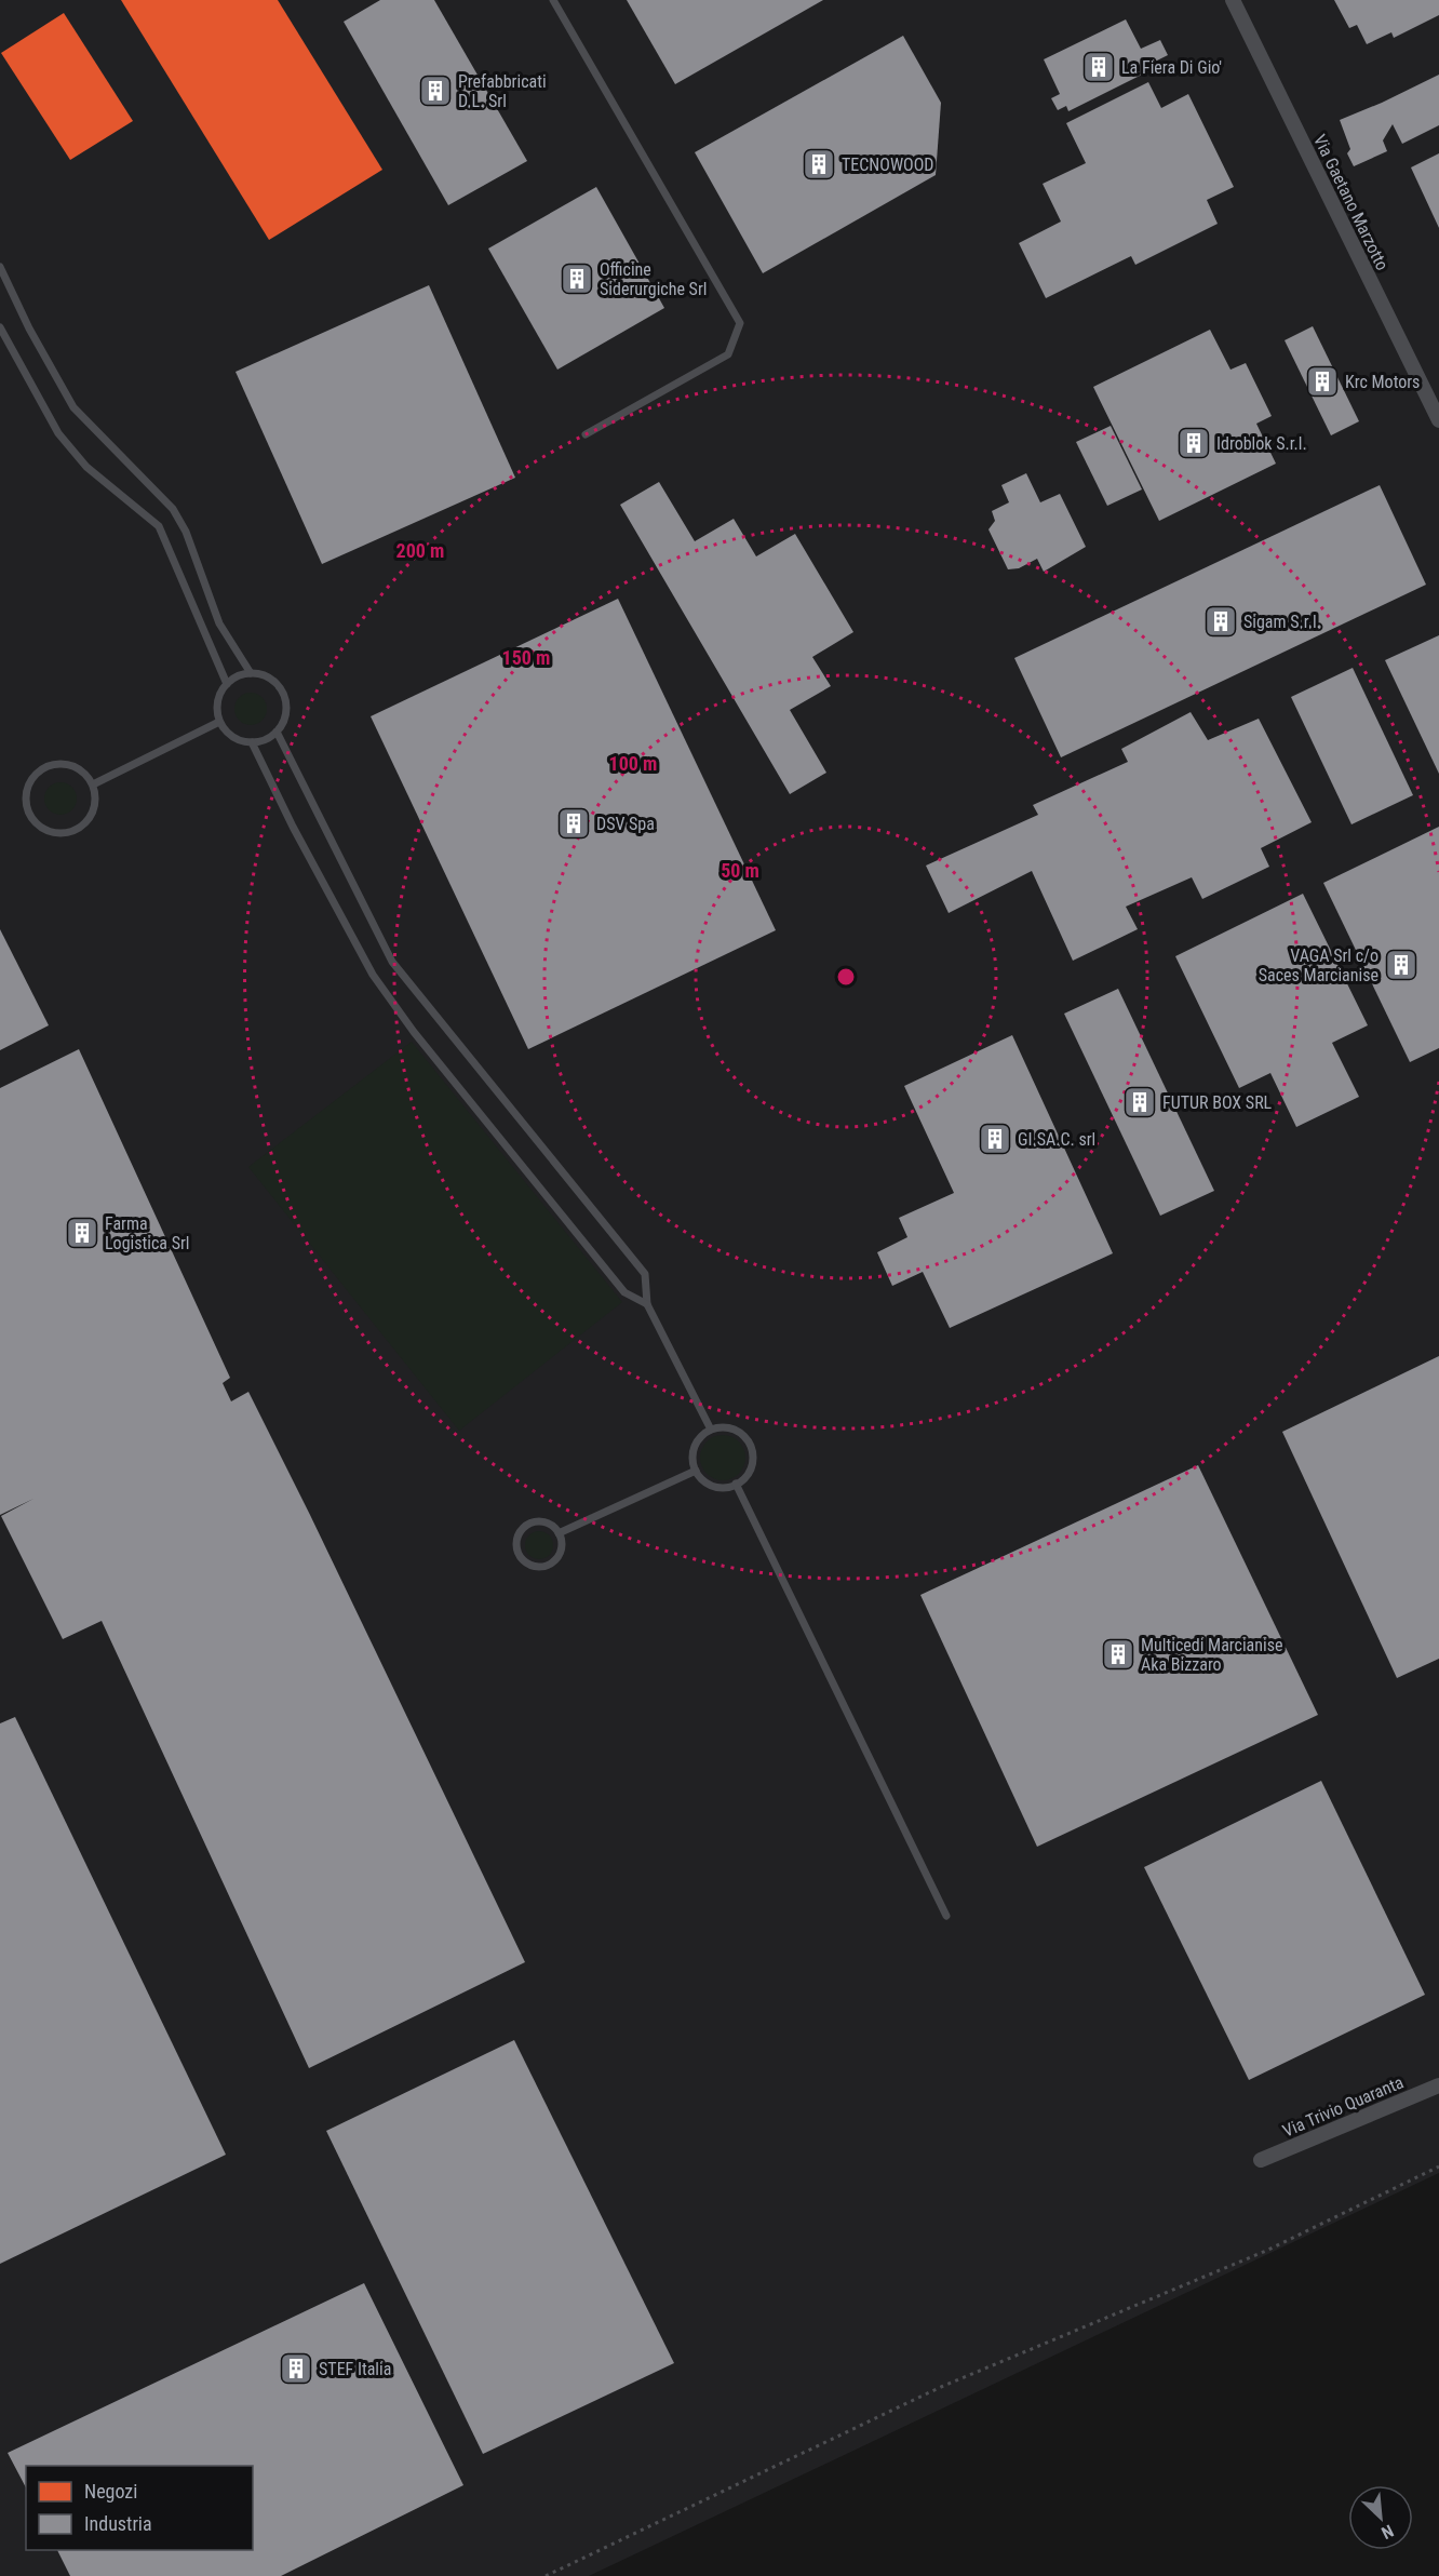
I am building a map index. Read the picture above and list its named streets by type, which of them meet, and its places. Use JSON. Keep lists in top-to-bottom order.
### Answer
{
  "streets": {
    "street": ["Via Gaetano Marzotto", "Via Trivio Quaranta"]
  },
  "places": {
    "building": [
      "La Fiera Di Gio'",
      "Prefabbricati D.L. Srl",
      "TECNOWOOD",
      "Officine Siderurgiche Srl",
      "Krc Motors",
      "Idroblok S.r.l.",
      "Sigam S.r.l.",
      "DSV Spa",
      "VAGA Srl c/o Saces Marcianise",
      "FUTUR BOX SRL",
      "GI.SA.C. srl",
      "Farma Logistica Srl",
      "Multicedi Marcianise Aka Bizzaro",
      "STEF Italia"
    ]
  },
  "legend": ["Negozi", "Industria"],
  "north": "bottom right",
  "rings": [
    "200 m",
    "150 m",
    "100 m",
    "50 m"
  ]
}
